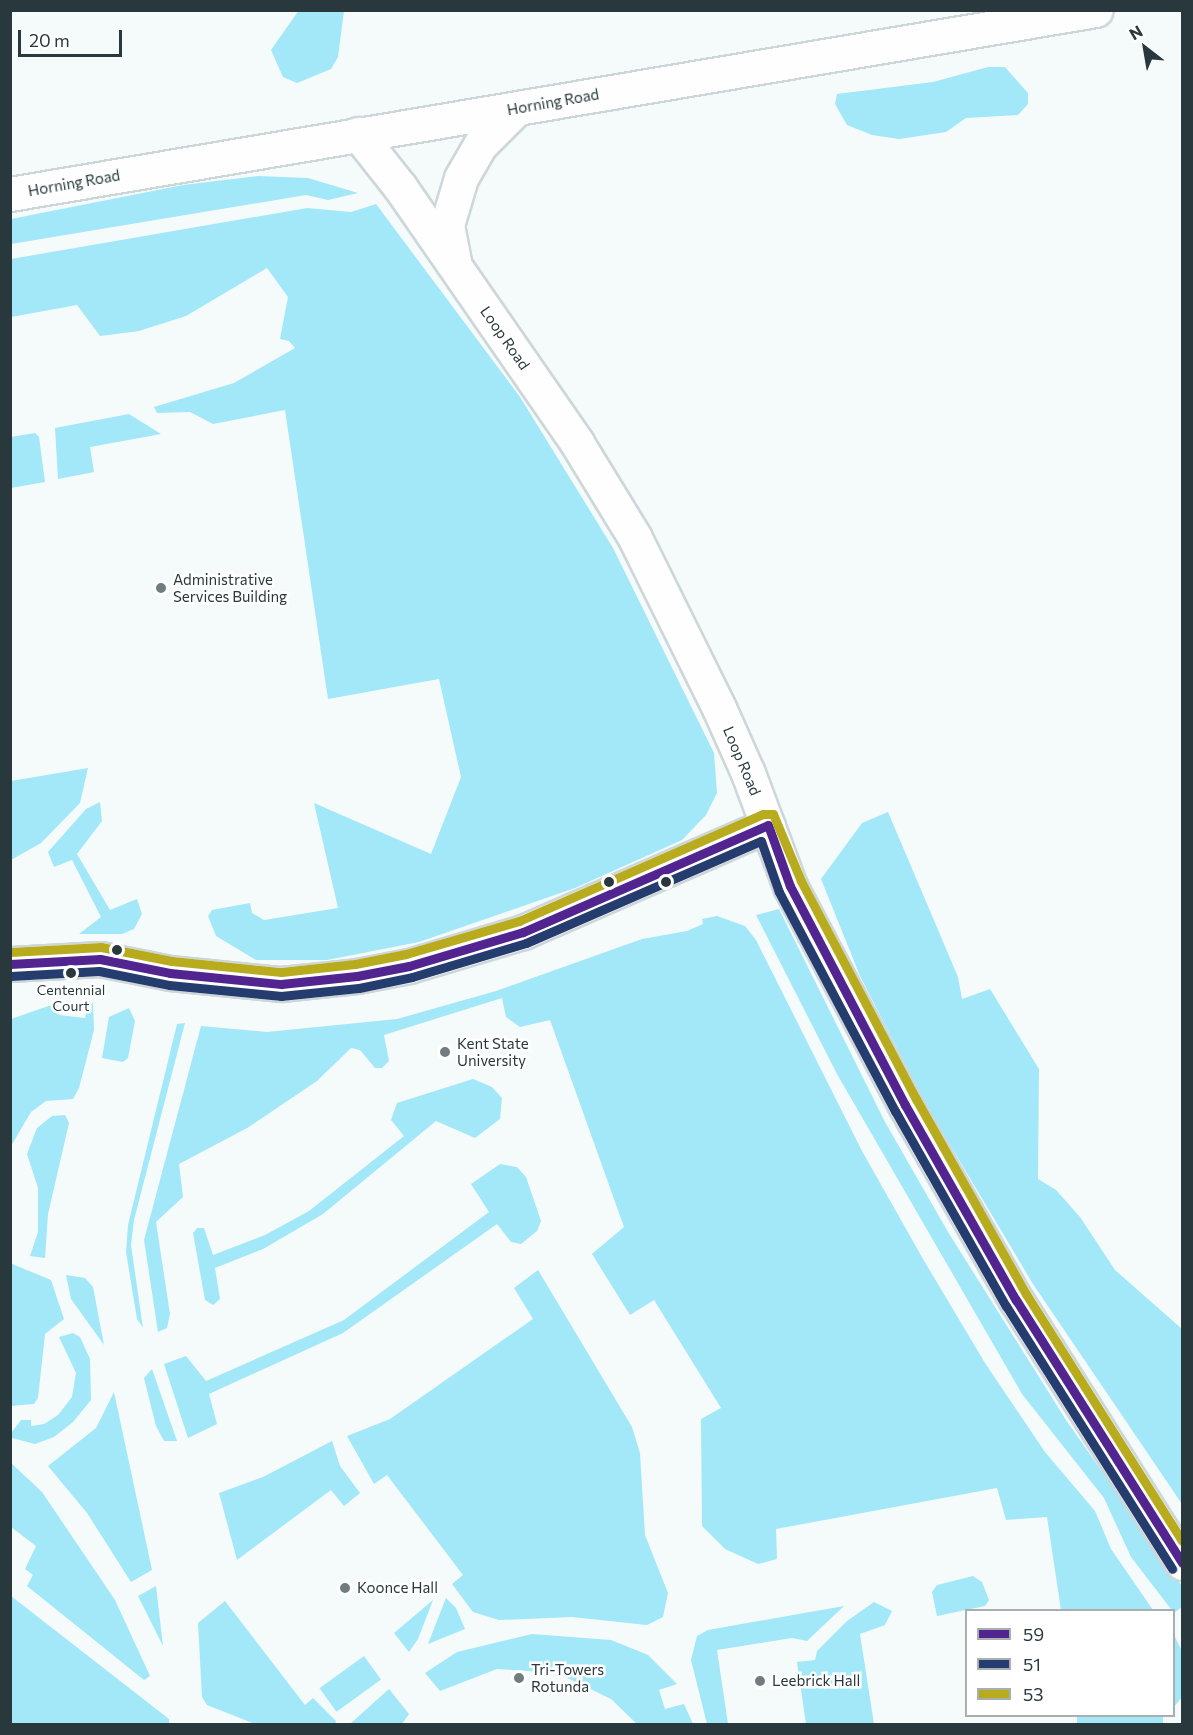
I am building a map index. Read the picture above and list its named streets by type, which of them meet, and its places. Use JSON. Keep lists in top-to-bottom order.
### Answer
{
  "streets": {
    "street": ["Horning Road", "Loop Road"]
  },
  "crossings": [
    ["Horning Road", "Loop Road"]
  ],
  "places": [
    "Administrative Services Building",
    "Centennial Court",
    "Kent State University",
    "Koonce Hall",
    "Tri-Towers Rotunda",
    "Leebrick Hall"
  ],
  "lines": ["transit line 53", "transit line 59", "transit line 51"],
  "legend": ["59", "51", "53"],
  "scale_bar": "20 m",
  "north": "top left"
}
